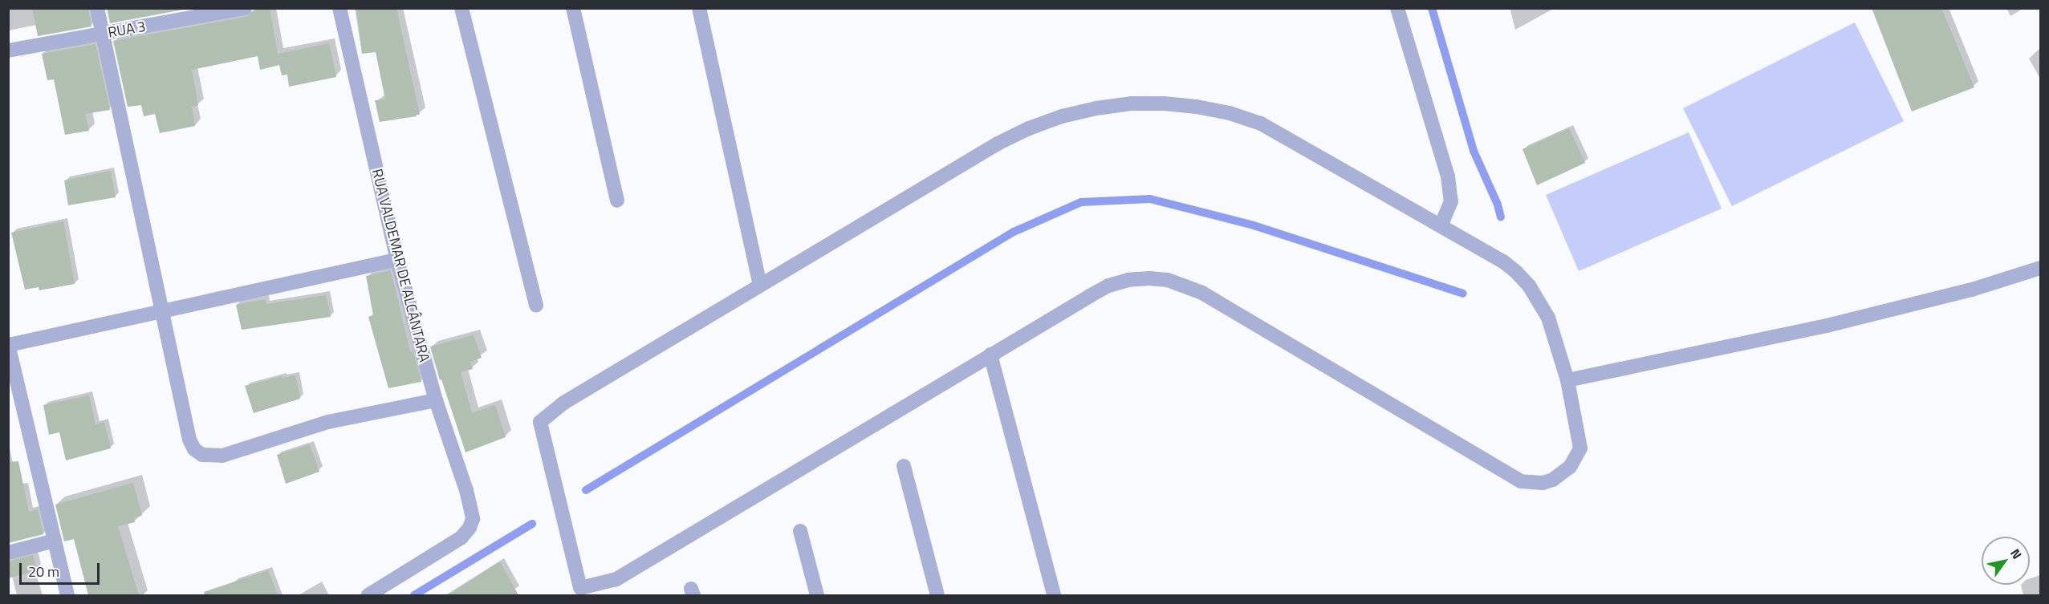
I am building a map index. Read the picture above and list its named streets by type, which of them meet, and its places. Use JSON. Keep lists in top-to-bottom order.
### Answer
{
  "streets": {
    "street": ["RUA 3", "RUA VALDEMAR DE ALCÂNTARA"]
  },
  "scale_bar": "20 m",
  "north": "top right"
}
